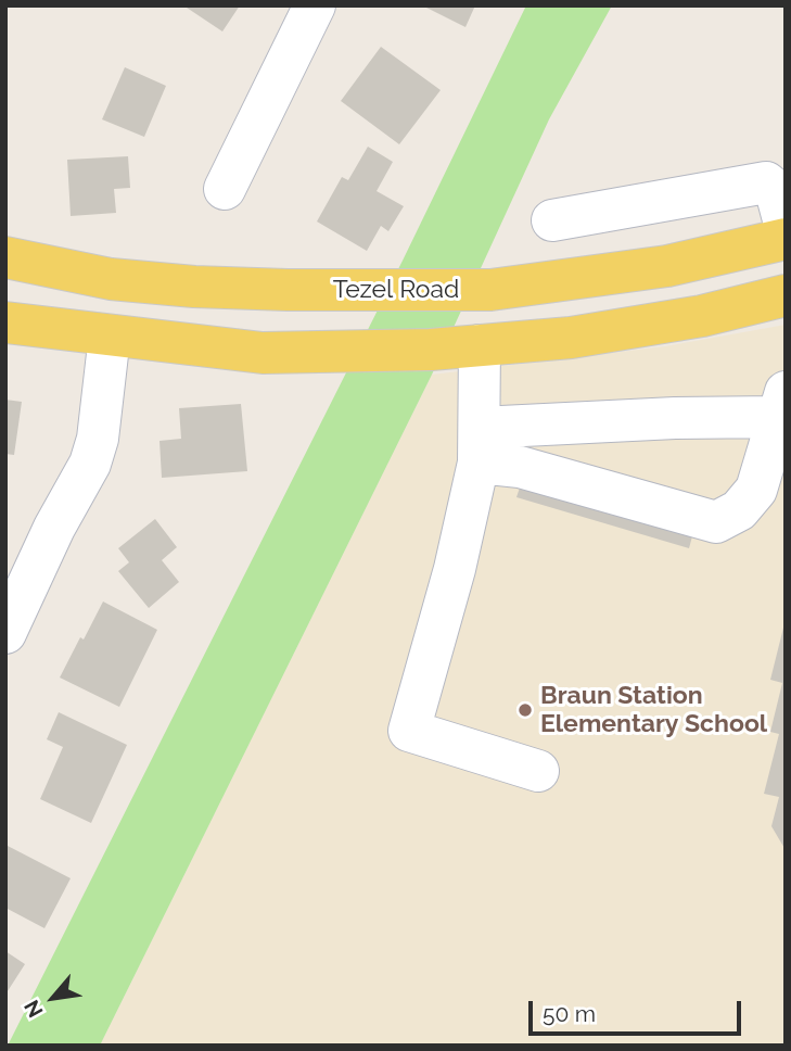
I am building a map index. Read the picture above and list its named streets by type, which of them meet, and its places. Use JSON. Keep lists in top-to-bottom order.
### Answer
{
  "streets": {
    "main road": ["Tezel Road"]
  },
  "places": ["Braun Station Elementary School"],
  "scale_bar": "50 m",
  "north": "bottom left"
}
